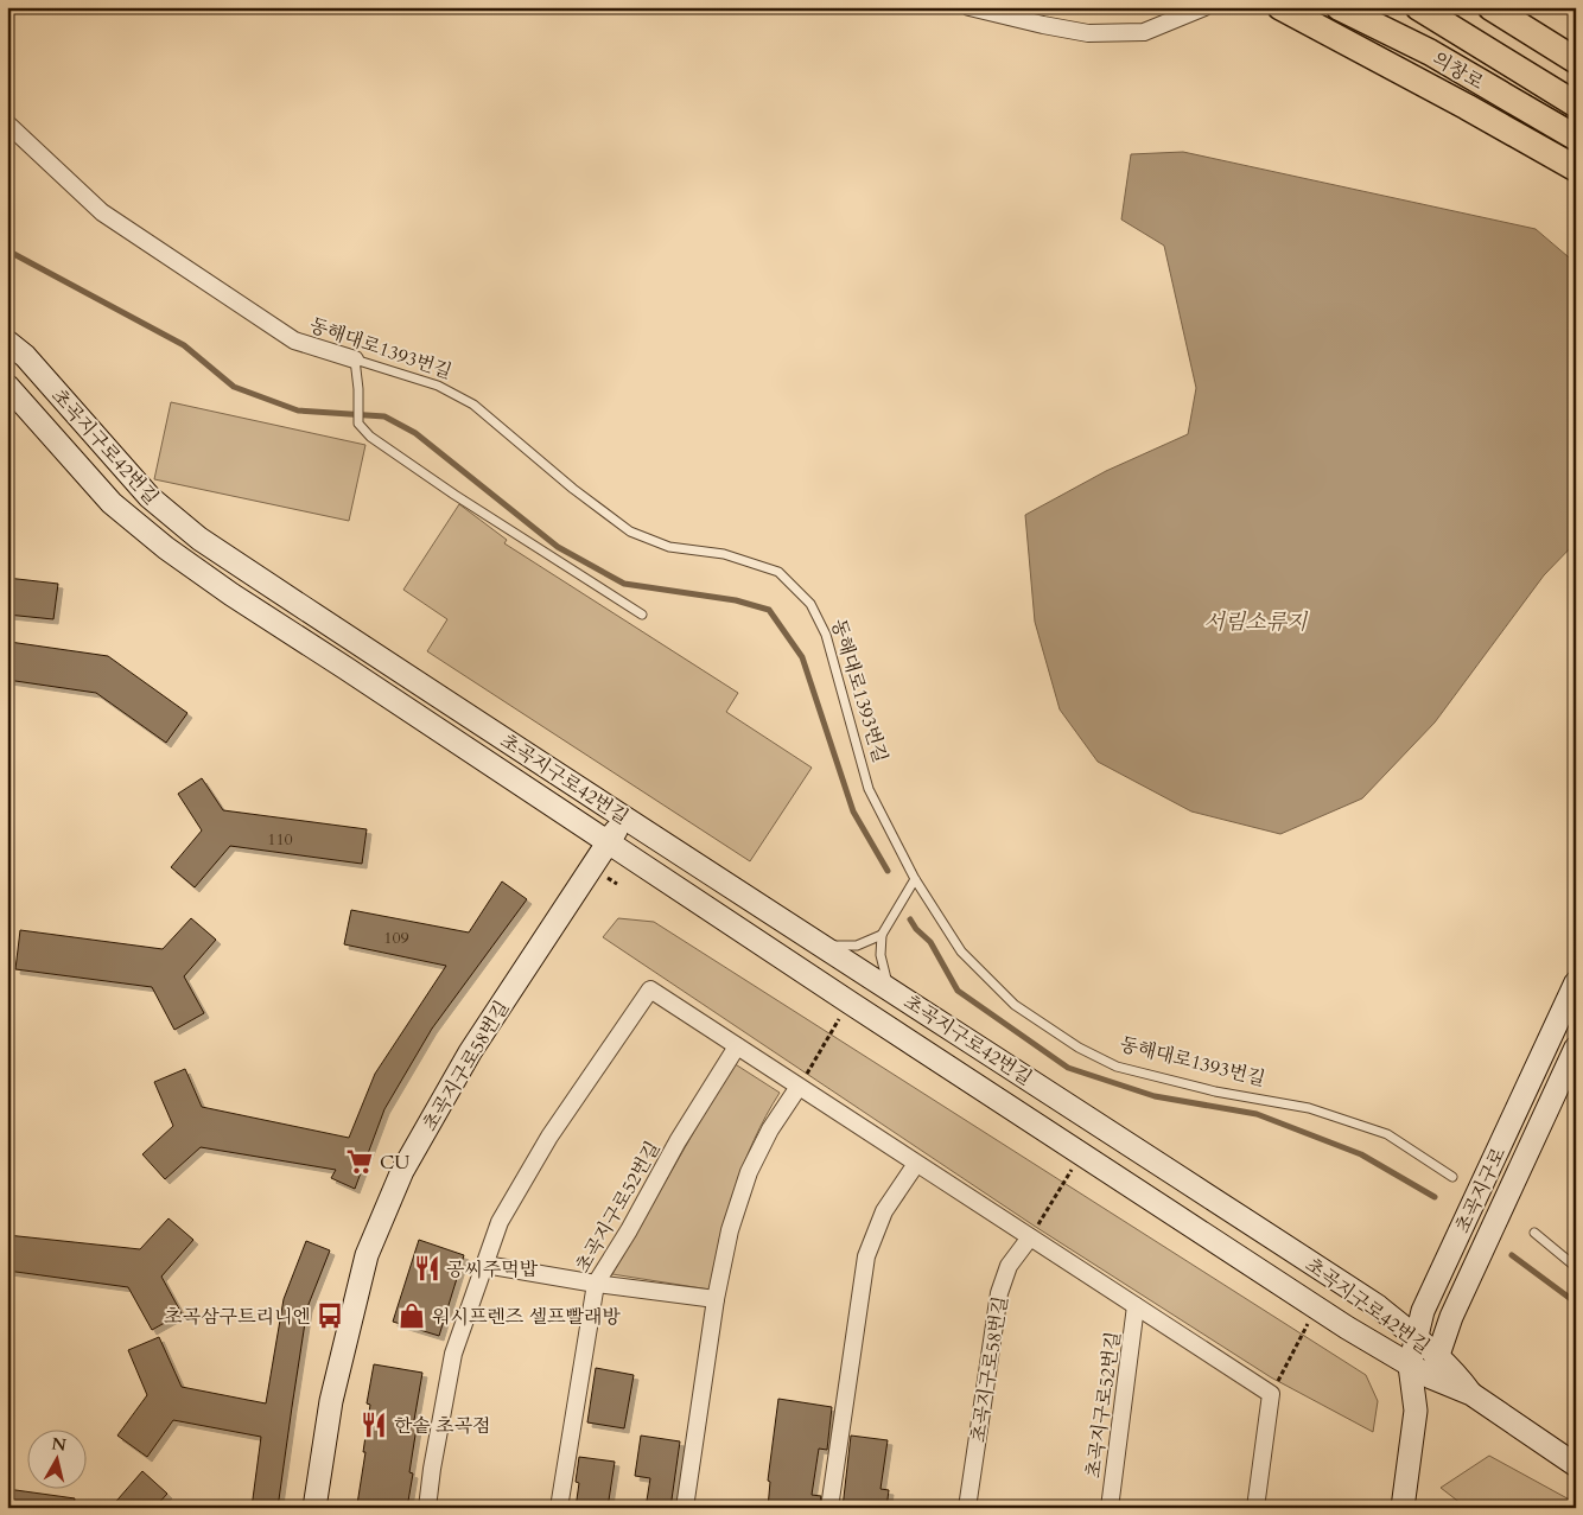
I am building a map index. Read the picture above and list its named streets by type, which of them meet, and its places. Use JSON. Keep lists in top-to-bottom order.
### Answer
{
  "streets": {
    "main road": ["의창로"],
    "street": [
      "동해대로1393번길",
      "초곡지구로42번길",
      "초곡지구로58번길",
      "초곡지구로",
      "초곡지구로52번길"
    ]
  },
  "crossings": [
    ["초곡지구로42번길", "초곡지구로58번길"],
    ["초곡지구로42번길", "초곡지구로"]
  ],
  "water": ["서림소류지"],
  "places": {
    "supermarket": ["CU"],
    "restaurant": ["공씨주먹밥", "한솥 초곡점"],
    "bus stop": ["초곡삼구트리니엔"],
    "shop": ["워시프렌즈 셀프빨래방"]
  },
  "house_numbers": ["110", "109"],
  "north": "top"
}
